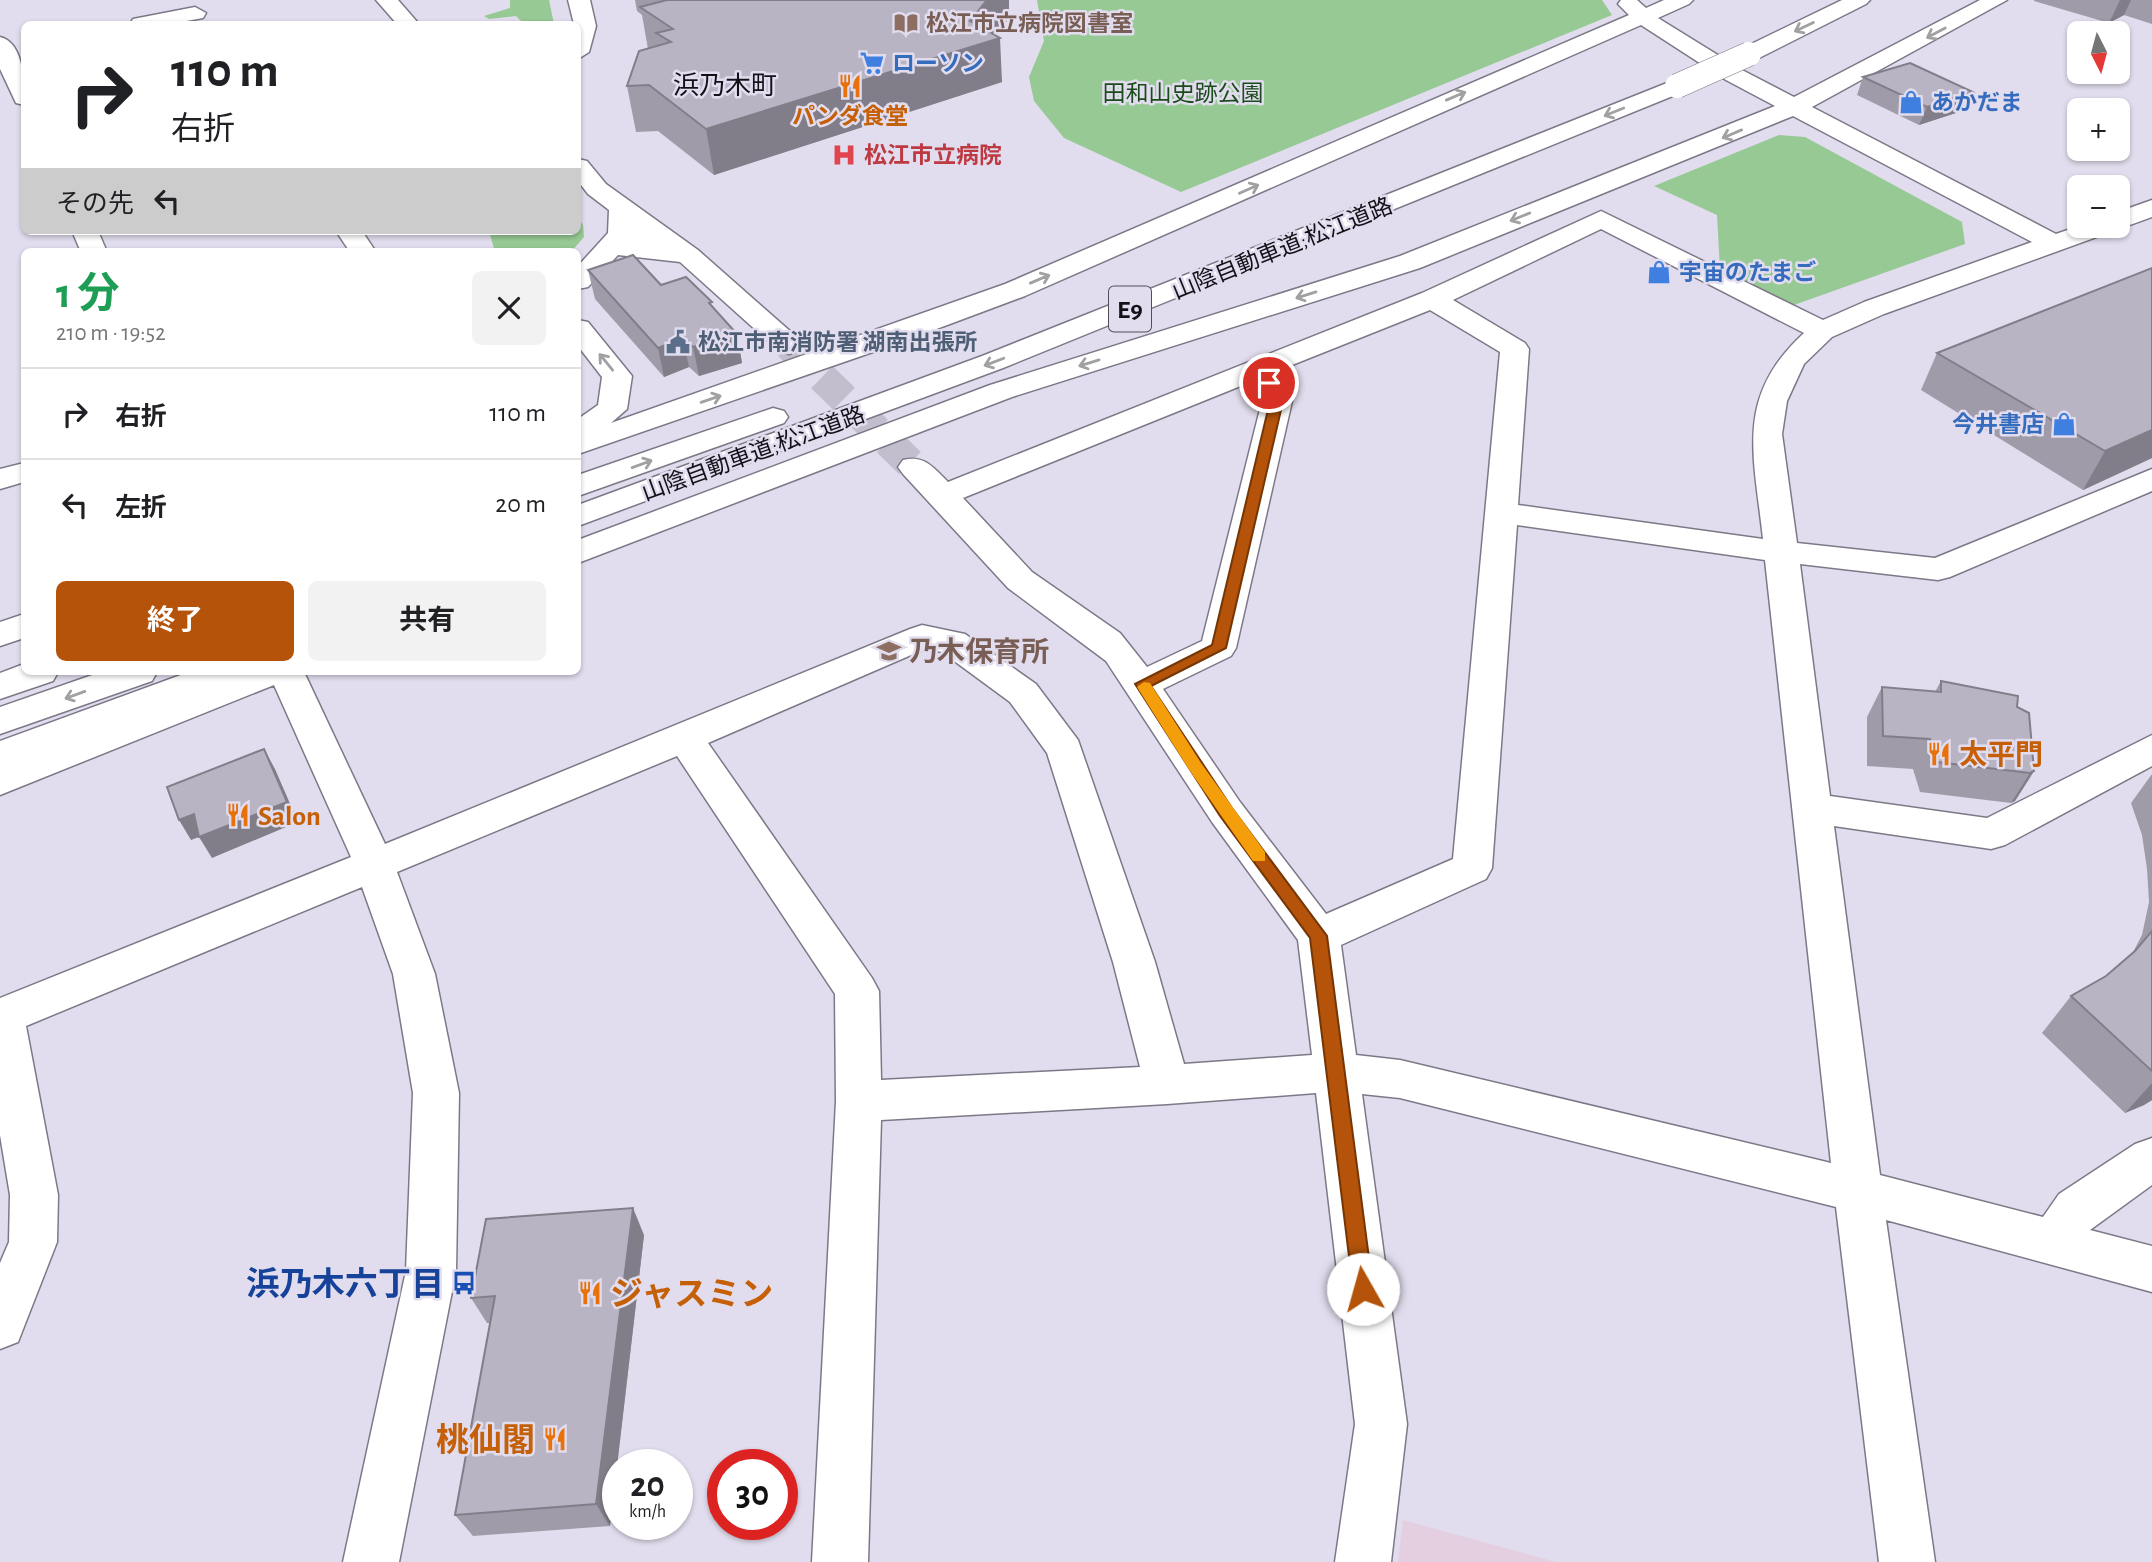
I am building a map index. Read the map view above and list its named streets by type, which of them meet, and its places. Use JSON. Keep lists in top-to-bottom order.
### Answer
{
  "streets": {
    "main road": ["山陰自動車道;松江道路", "E9"]
  },
  "districts": ["浜乃木町"],
  "parks": ["田和山史跡公園"],
  "places": {
    "library": ["松江市立病院図書室"],
    "supermarket": ["ローソン"],
    "restaurant": [
      "パンダ食堂",
      "太平門",
      "Salon",
      "ジャスミン",
      "桃仙閣"
    ],
    "shop": ["あかだま", "宇宙のたまご", "今井書店"],
    "hospital": ["松江市立病院"],
    "public building": ["松江市南消防署 湖南出張所"],
    "school or university": ["乃木保育所"],
    "bus stop": ["浜乃木六丁目"]
  },
  "north": "bottom",
  "page": {
    "map_buttons": ["+", "−"],
    "turn": ["110 m", "右折"],
    "then": "その先",
    "heading": ["1 分", "210 m · 19:52"],
    "list": [
      {
        "name": "右折",
        "value": "110 m"
      },
      {
        "name": "左折",
        "value": "20 m"
      }
    ],
    "buttons": ["終了", "共有"],
    "speed": "20 km/h",
    "limit": "30"
  }
}
